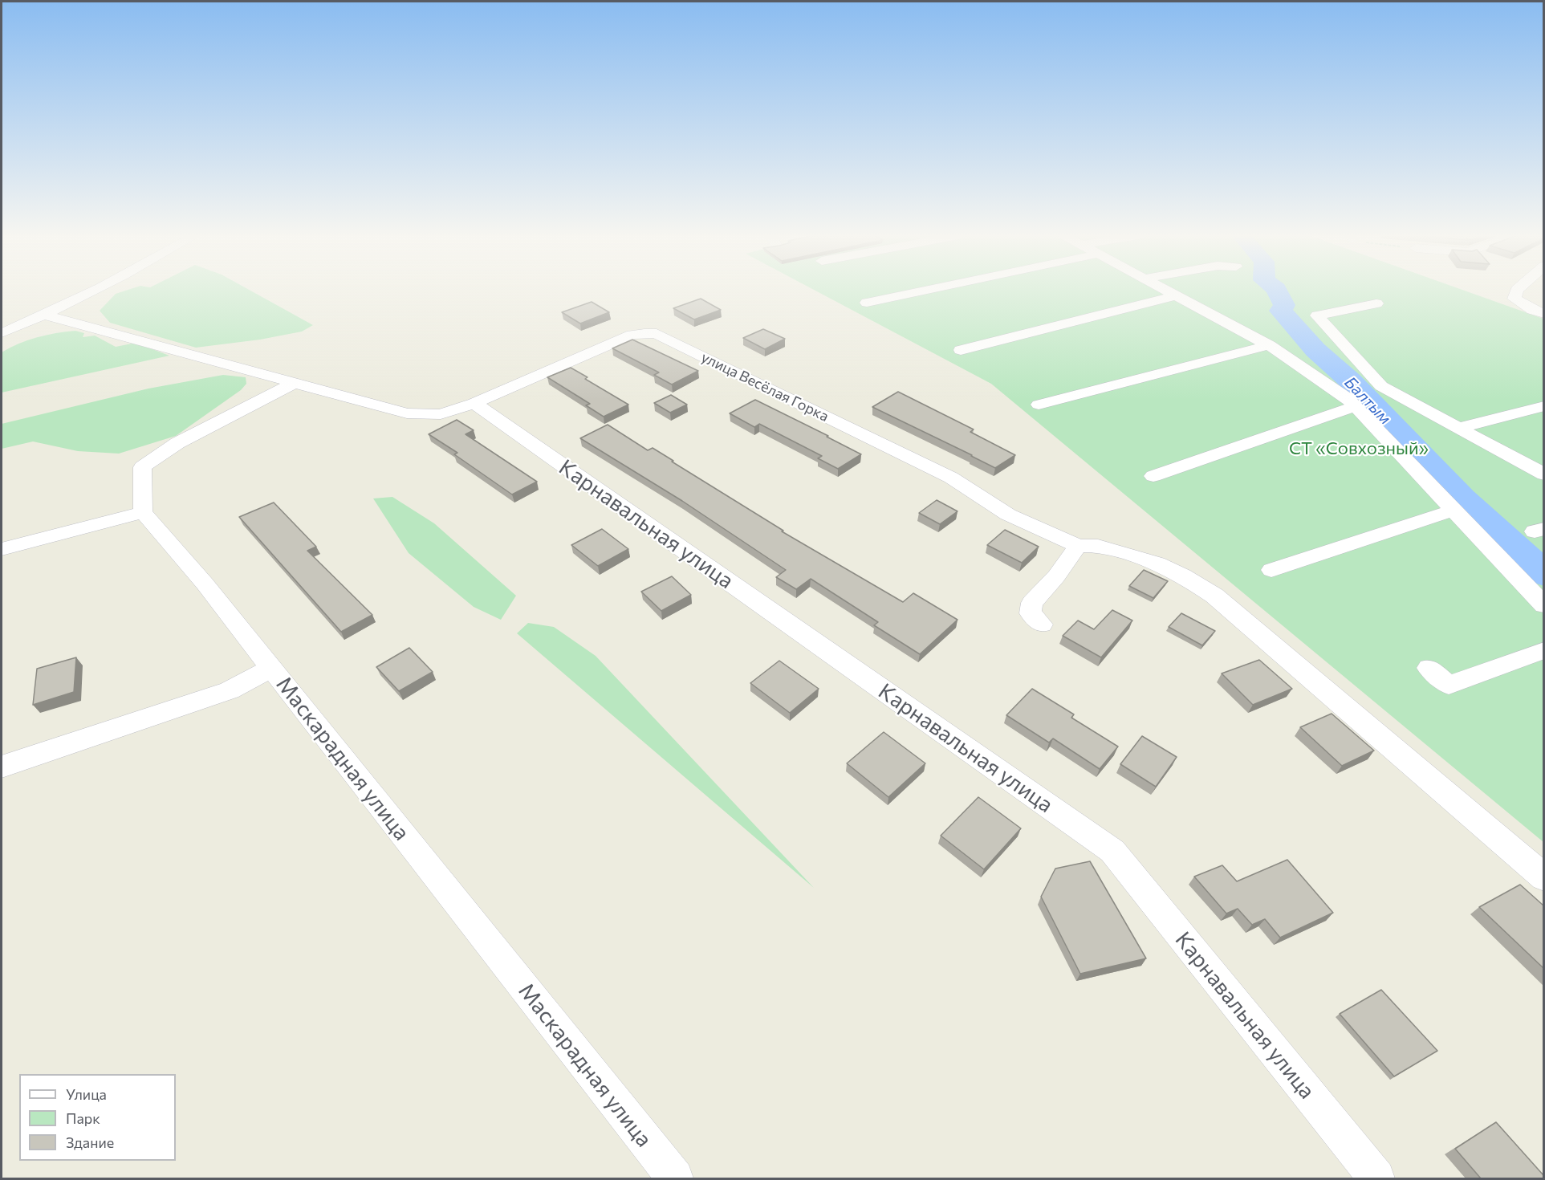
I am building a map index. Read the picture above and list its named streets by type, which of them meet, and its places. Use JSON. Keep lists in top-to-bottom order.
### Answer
{
  "streets": {
    "street": ["улица Весёлая Горка", "Карнавальная улица", "Маскарадная улица"]
  },
  "crossings": [
    ["улица Весёлая Горка", "Карнавальная улица"]
  ],
  "water": ["Балтым"],
  "parks": ["СТ «Совхозный»"],
  "legend": ["Улица", "Парк", "Здание"]
}
